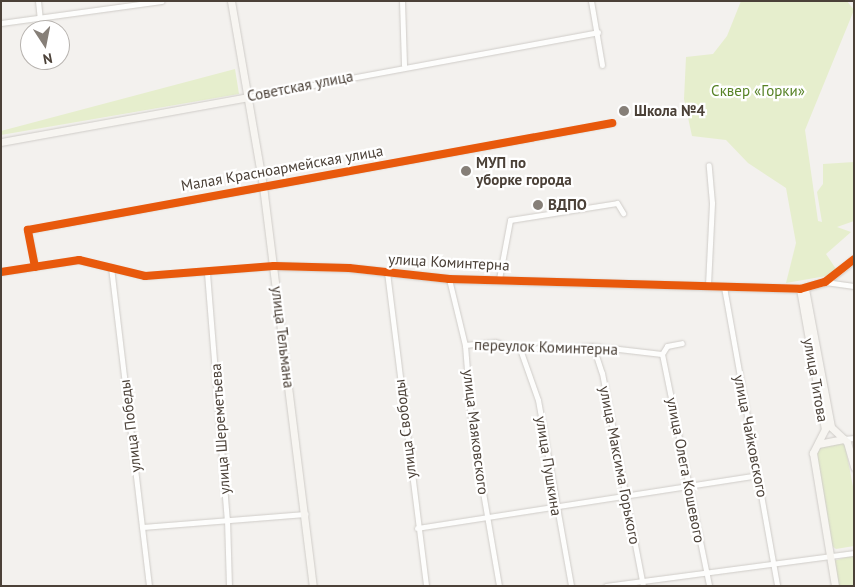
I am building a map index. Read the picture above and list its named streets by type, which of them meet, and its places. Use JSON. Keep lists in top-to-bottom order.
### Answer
{
  "streets": {
    "street": [
      "Советская улица",
      "Малая Красноармейская улица",
      "улица Коминтерна",
      "улица Тельмана",
      "переулок Коминтерна",
      "улица Титова",
      "улица Победы",
      "улица Шереметьева",
      "улица Свободы",
      "улица Маяковского",
      "улица Чайковского",
      "улица Максима Горького",
      "улица Пушкина",
      "улица Олега Кошевого"
    ]
  },
  "crossings": [
    ["Советская улица", "улица Тельмана"],
    ["Малая Красноармейская улица", "улица Коминтерна"],
    ["Малая Красноармейская улица", "улица Тельмана"],
    ["улица Коминтерна", "улица Тельмана"],
    ["улица Коминтерна", "улица Титова"],
    ["улица Коминтерна", "улица Победы"],
    ["улица Коминтерна", "улица Шереметьева"],
    ["улица Коминтерна", "улица Свободы"],
    ["улица Коминтерна", "улица Маяковского"],
    ["улица Коминтерна", "улица Чайковского"],
    ["переулок Коминтерна", "улица Маяковского"],
    ["переулок Коминтерна", "улица Максима Горького"],
    ["переулок Коминтерна", "улица Пушкина"],
    ["переулок Коминтерна", "улица Олега Кошевого"]
  ],
  "parks": ["Сквер «Горки»"],
  "places": ["Школа №4", "МУП по уборке города", "ВДПО"],
  "north": "bottom"
}
